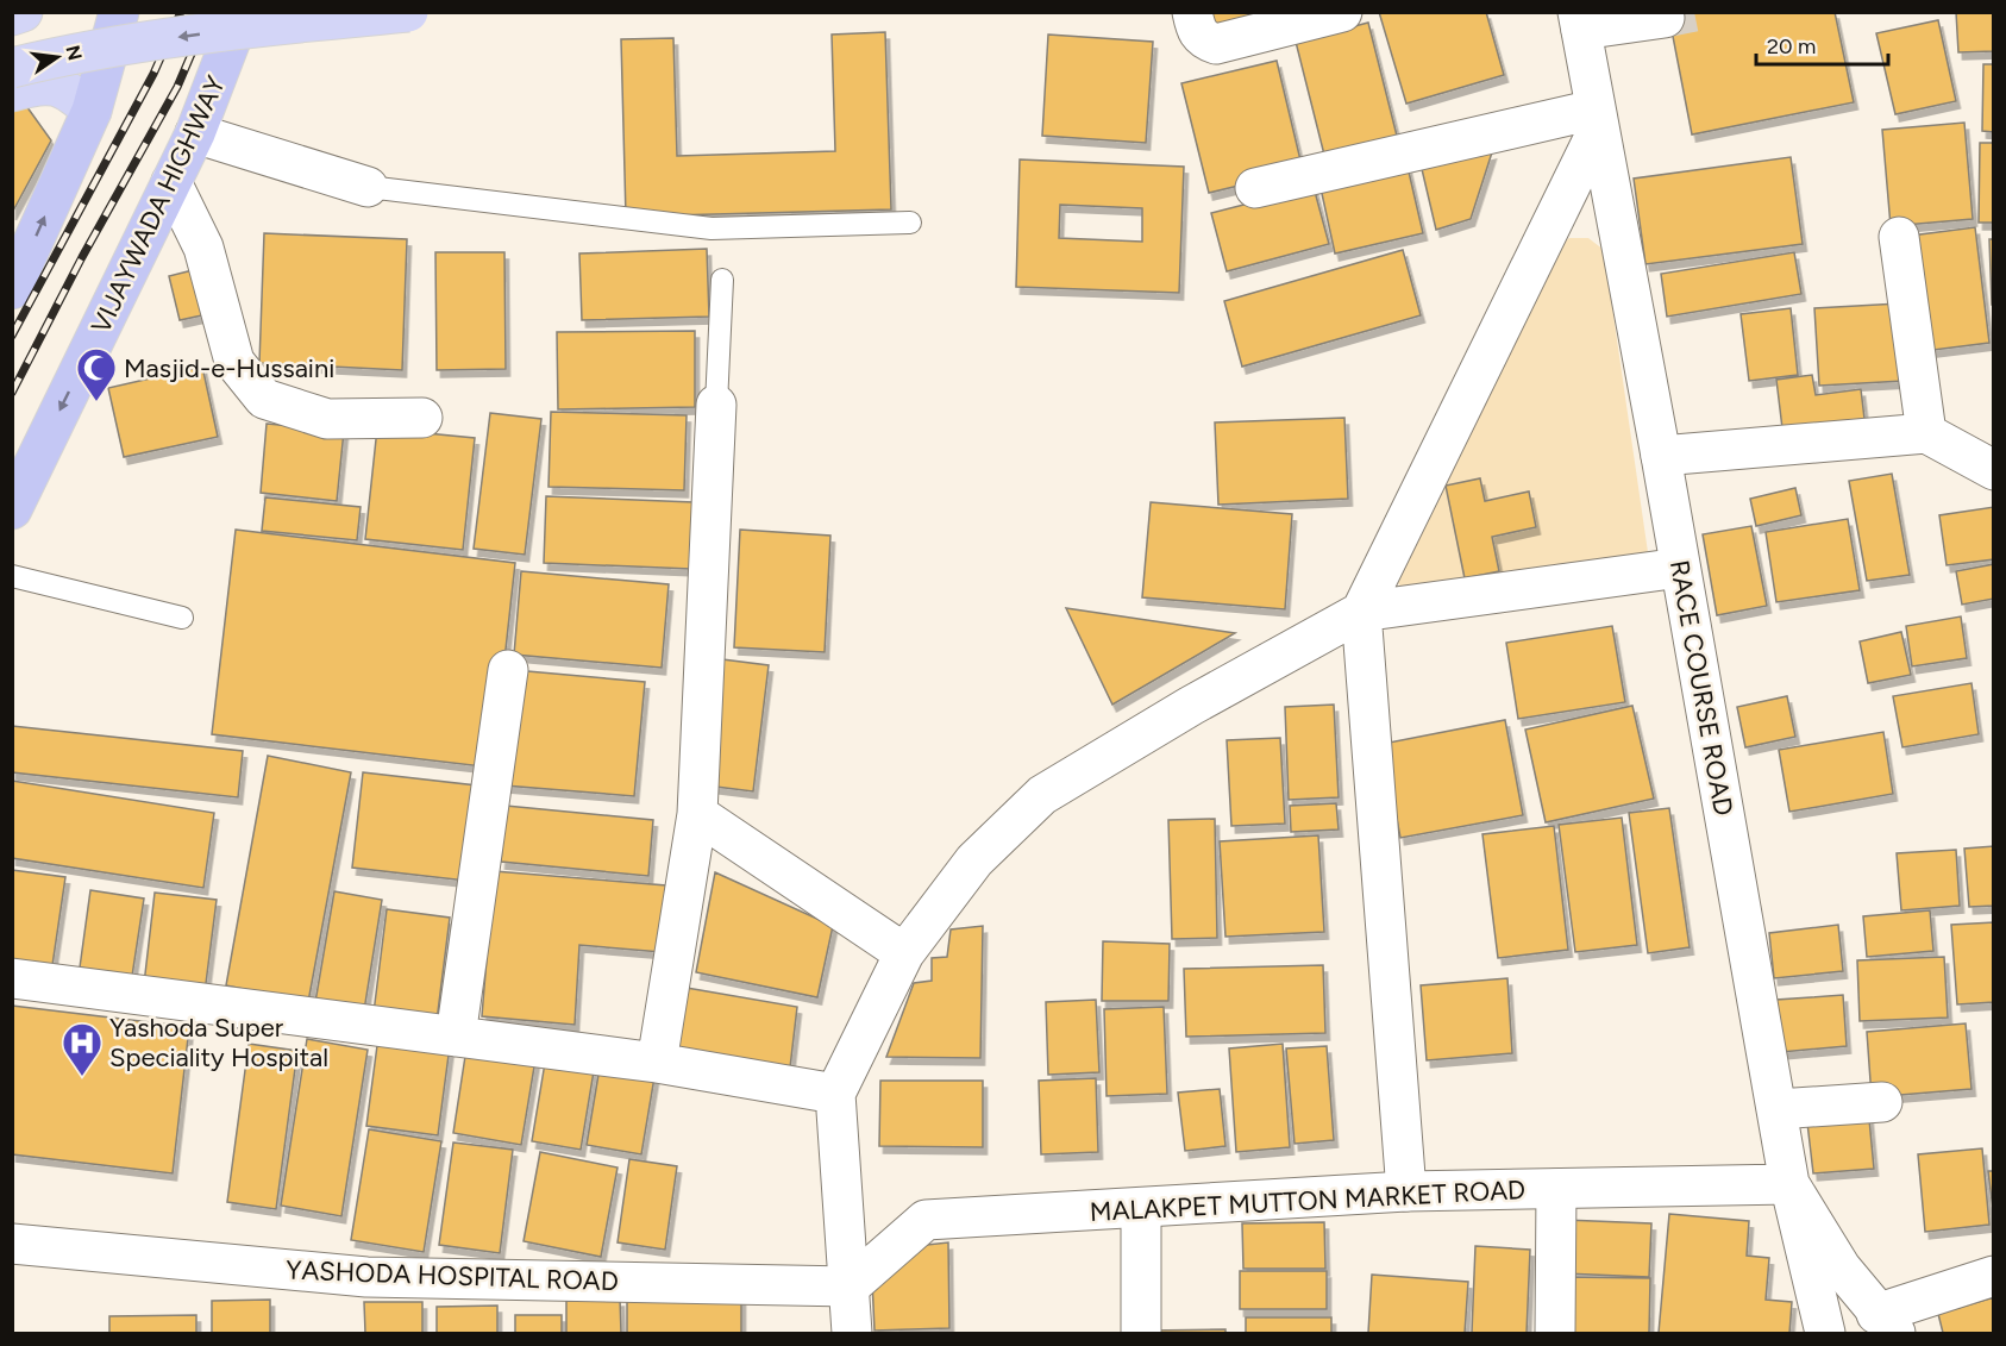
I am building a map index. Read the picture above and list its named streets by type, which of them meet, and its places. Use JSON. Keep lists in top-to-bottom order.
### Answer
{
  "streets": {
    "highway": ["VIJAYWADA HIGHWAY"],
    "street": ["RACE COURSE ROAD", "MALAKPET MUTTON MARKET ROAD", "YASHODA HOSPITAL ROAD"]
  },
  "crossings": [
    ["RACE COURSE ROAD", "MALAKPET MUTTON MARKET ROAD"],
    ["MALAKPET MUTTON MARKET ROAD", "YASHODA HOSPITAL ROAD"]
  ],
  "places": {
    "mosque": ["Masjid-e-Hussaini"],
    "hospital": ["Yashoda Super Speciality Hospital"]
  },
  "scale_bar": "20 m",
  "north": "right"
}
